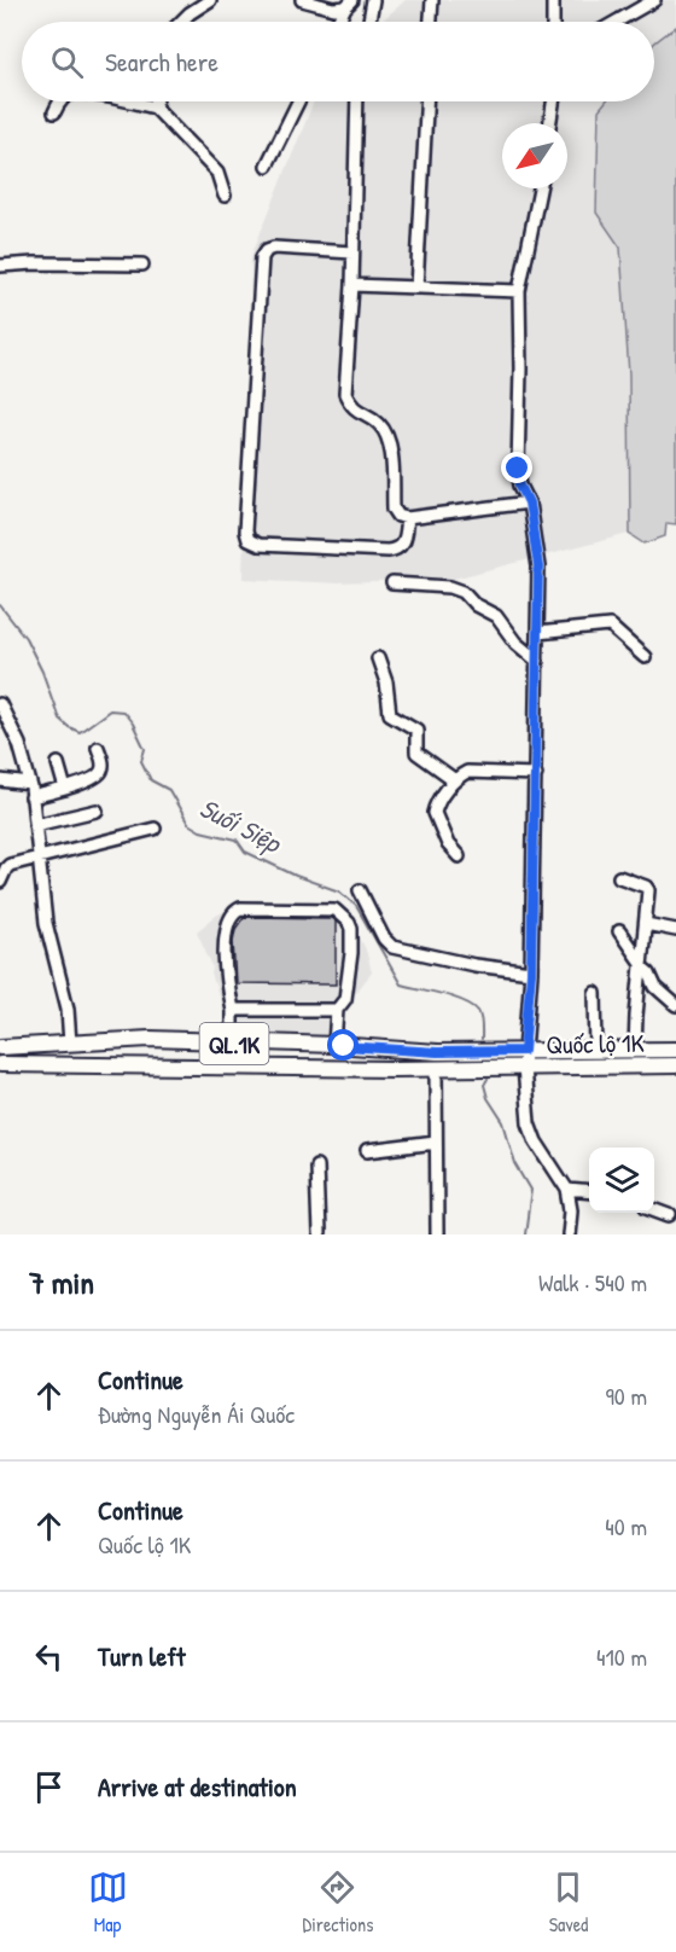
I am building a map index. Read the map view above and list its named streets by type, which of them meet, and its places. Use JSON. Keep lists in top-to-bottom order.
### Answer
{
  "streets": {
    "main road": ["QL.1K", "Quốc lộ 1K"]
  },
  "crossings": [
    ["QL.1K", "Quốc lộ 1K"]
  ],
  "water": ["Suối Siệp"],
  "north": "bottom left",
  "page": {
    "search": "Search here",
    "heading": ["7 min", "Walk · 540 m"],
    "list": [
      ["Continue", "Đường Nguyễn Ái Quốc", "90 m"],
      ["Continue", "Quốc lộ 1K", "40 m"],
      ["Turn left", "410 m"],
      "Arrive at destination"
    ],
    "nav": ["Map", "Directions", "Saved"]
  }
}
